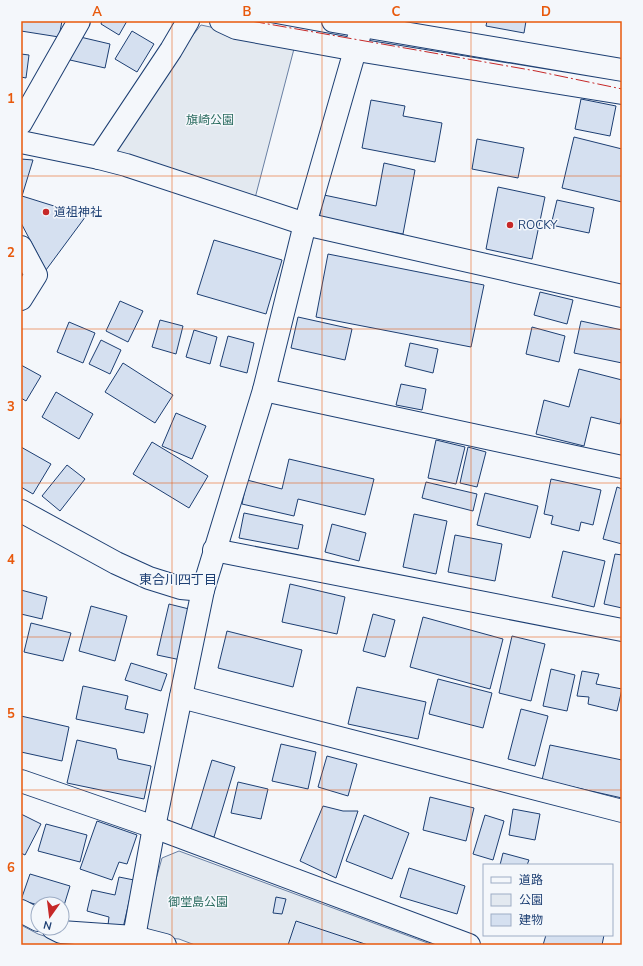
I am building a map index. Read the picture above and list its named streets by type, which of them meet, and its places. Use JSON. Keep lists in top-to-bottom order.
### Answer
{
  "districts": ["東合川四丁目"],
  "parks": ["旗崎公園", "御堂島公園"],
  "places": ["道祖神社", "ROCKY"],
  "legend": ["道路", "公園", "建物"],
  "north": "bottom",
  "grid": {
    "columns": [
      "A",
      "B",
      "C",
      "D"
    ],
    "rows": [
      "1",
      "2",
      "3",
      "4",
      "5",
      "6"
    ]
  }
}
